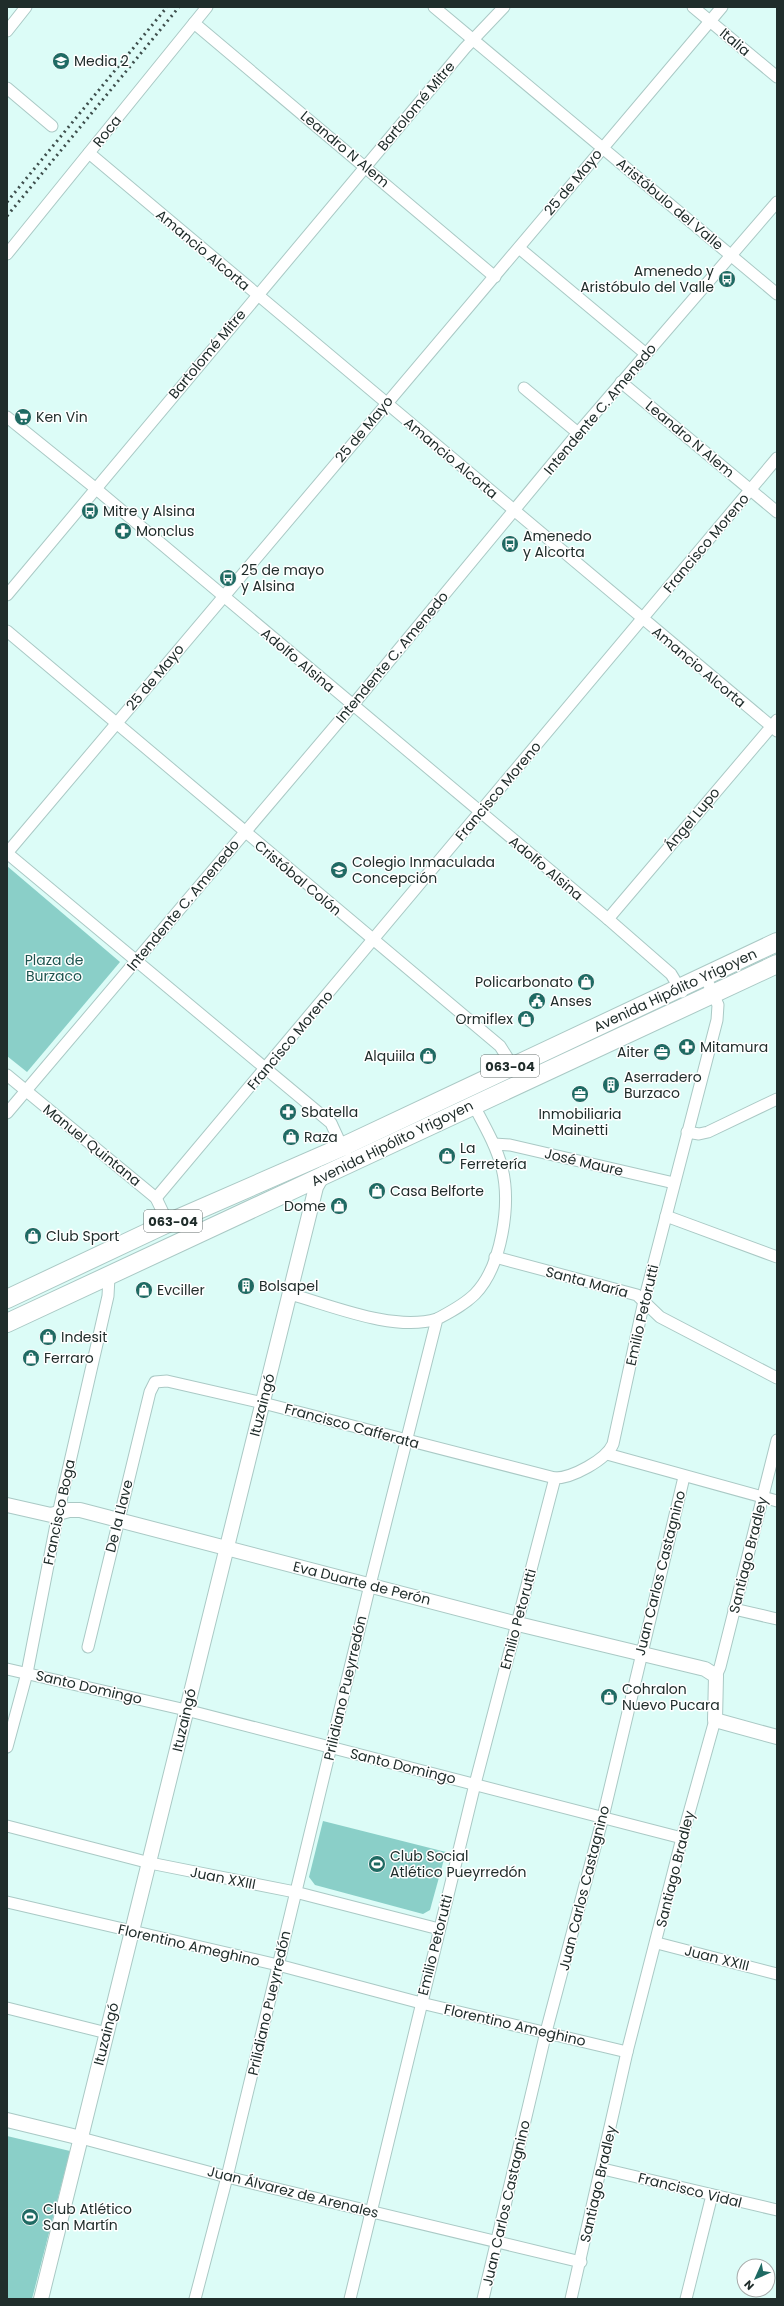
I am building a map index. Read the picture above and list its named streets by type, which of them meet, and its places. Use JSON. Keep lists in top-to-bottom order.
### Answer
{
  "streets": {
    "main road": ["Avenida Hipólito Yrigoyen", "063-04"],
    "street": [
      "Italia",
      "Bartolomé Mitre",
      "Roca",
      "Leandro N Alem",
      "25 de Mayo",
      "Aristóbulo del Valle",
      "Amancio Alcorta",
      "Intendente C. Amenedo",
      "Francisco Moreno",
      "Adolfo Alsina",
      "Ángel Lupo",
      "Cristóbal Colón",
      "Manuel Quintana",
      "José Maure",
      "Santa María",
      "Emilio Petorutti",
      "Ituzaingó",
      "Francisco Cafferata",
      "Francisco Boga",
      "De la Llave",
      "Santiago Bradley",
      "Juan Carlos Castagnino",
      "Eva Duarte de Perón",
      "Santo Domingo",
      "Prilidiano Pueyrredón",
      "Juan XXIII",
      "Florentino Ameghino",
      "Francisco Vidal",
      "Juan Álvarez de Arenales"
    ]
  },
  "crossings": [
    ["Italia", "25 de Mayo"],
    ["Bartolomé Mitre", "Leandro N Alem"],
    ["Bartolomé Mitre", "Aristóbulo del Valle"],
    ["Bartolomé Mitre", "Amancio Alcorta"],
    ["Bartolomé Mitre", "Adolfo Alsina"],
    ["Roca", "Leandro N Alem"],
    ["Roca", "Amancio Alcorta"],
    ["Leandro N Alem", "25 de Mayo"],
    ["Leandro N Alem", "Intendente C. Amenedo"],
    ["Leandro N Alem", "Francisco Moreno"],
    ["25 de Mayo", "Aristóbulo del Valle"],
    ["25 de Mayo", "Amancio Alcorta"],
    ["25 de Mayo", "Adolfo Alsina"],
    ["25 de Mayo", "Cristóbal Colón"],
    ["Aristóbulo del Valle", "Intendente C. Amenedo"],
    ["Amancio Alcorta", "Intendente C. Amenedo"],
    ["Amancio Alcorta", "Francisco Moreno"],
    ["Amancio Alcorta", "Ángel Lupo"],
    ["Intendente C. Amenedo", "Adolfo Alsina"],
    ["Intendente C. Amenedo", "Cristóbal Colón"],
    ["Intendente C. Amenedo", "Manuel Quintana"],
    ["Francisco Moreno", "Adolfo Alsina"],
    ["Francisco Moreno", "Cristóbal Colón"],
    ["Francisco Moreno", "Manuel Quintana"],
    ["Adolfo Alsina", "Ángel Lupo"],
    ["Adolfo Alsina", "Avenida Hipólito Yrigoyen"],
    ["Cristóbal Colón", "Avenida Hipólito Yrigoyen"],
    ["Avenida Hipólito Yrigoyen", "Manuel Quintana"],
    ["Avenida Hipólito Yrigoyen", "Emilio Petorutti"],
    ["Avenida Hipólito Yrigoyen", "Ituzaingó"],
    ["Avenida Hipólito Yrigoyen", "Francisco Boga"],
    ["José Maure", "Emilio Petorutti"],
    ["Santa María", "Emilio Petorutti"],
    ["Emilio Petorutti", "Francisco Cafferata"],
    ["Emilio Petorutti", "Eva Duarte de Perón"],
    ["Emilio Petorutti", "Santo Domingo"],
    ["Emilio Petorutti", "Juan XXIII"],
    ["Emilio Petorutti", "Florentino Ameghino"],
    ["Emilio Petorutti", "Juan Álvarez de Arenales"],
    ["Ituzaingó", "Francisco Cafferata"],
    ["Ituzaingó", "Eva Duarte de Perón"],
    ["Ituzaingó", "Santo Domingo"],
    ["Ituzaingó", "Juan XXIII"],
    ["Ituzaingó", "Florentino Ameghino"],
    ["Ituzaingó", "Juan Álvarez de Arenales"],
    ["Francisco Cafferata", "De la Llave"],
    ["Francisco Cafferata", "Prilidiano Pueyrredón"],
    ["Francisco Boga", "Eva Duarte de Perón"],
    ["Francisco Boga", "Santo Domingo"],
    ["De la Llave", "Eva Duarte de Perón"],
    ["Santiago Bradley", "Eva Duarte de Perón"],
    ["Santiago Bradley", "Santo Domingo"],
    ["Santiago Bradley", "Juan XXIII"],
    ["Santiago Bradley", "Florentino Ameghino"],
    ["Santiago Bradley", "Francisco Vidal"],
    ["Santiago Bradley", "Juan Álvarez de Arenales"],
    ["Juan Carlos Castagnino", "Eva Duarte de Perón"],
    ["Juan Carlos Castagnino", "Santo Domingo"],
    ["Juan Carlos Castagnino", "Florentino Ameghino"],
    ["Juan Carlos Castagnino", "Juan Álvarez de Arenales"],
    ["Eva Duarte de Perón", "Prilidiano Pueyrredón"],
    ["Santo Domingo", "Prilidiano Pueyrredón"],
    ["Prilidiano Pueyrredón", "Juan XXIII"],
    ["Prilidiano Pueyrredón", "Florentino Ameghino"],
    ["Prilidiano Pueyrredón", "Juan Álvarez de Arenales"]
  ],
  "parks": ["Plaza de Burzaco"],
  "places": {
    "school or university": ["Media 2", "Colegio Inmaculada Concepción"],
    "bus stop": [
      "Amenedo y Aristóbulo del Valle",
      "Mitre y Alsina",
      "Amenedo y Alcorta",
      "25 de mayo y Alsina"
    ],
    "supermarket": ["Ken Vin"],
    "pharmacy": ["Monclus", "Mitamura", "Sbatella"],
    "shop": [
      "Policarbonato",
      "Ormiflex",
      "Alquiila",
      "Raza",
      "La Ferretería",
      "Casa Belforte",
      "Dome",
      "Club Sport",
      "Evciller",
      "Indesit",
      "Ferraro",
      "Cohralon Nuevo Pucara"
    ],
    "public building": ["Anses"],
    "office": ["Aiter", "Inmobiliaria Mainetti"],
    "building": ["Aserradero Burzaco", "Bolsapel"],
    "sports": ["Club Social Atlético Pueyrredón", "Club Atlético San Martín"]
  },
  "north": "bottom left"
}
